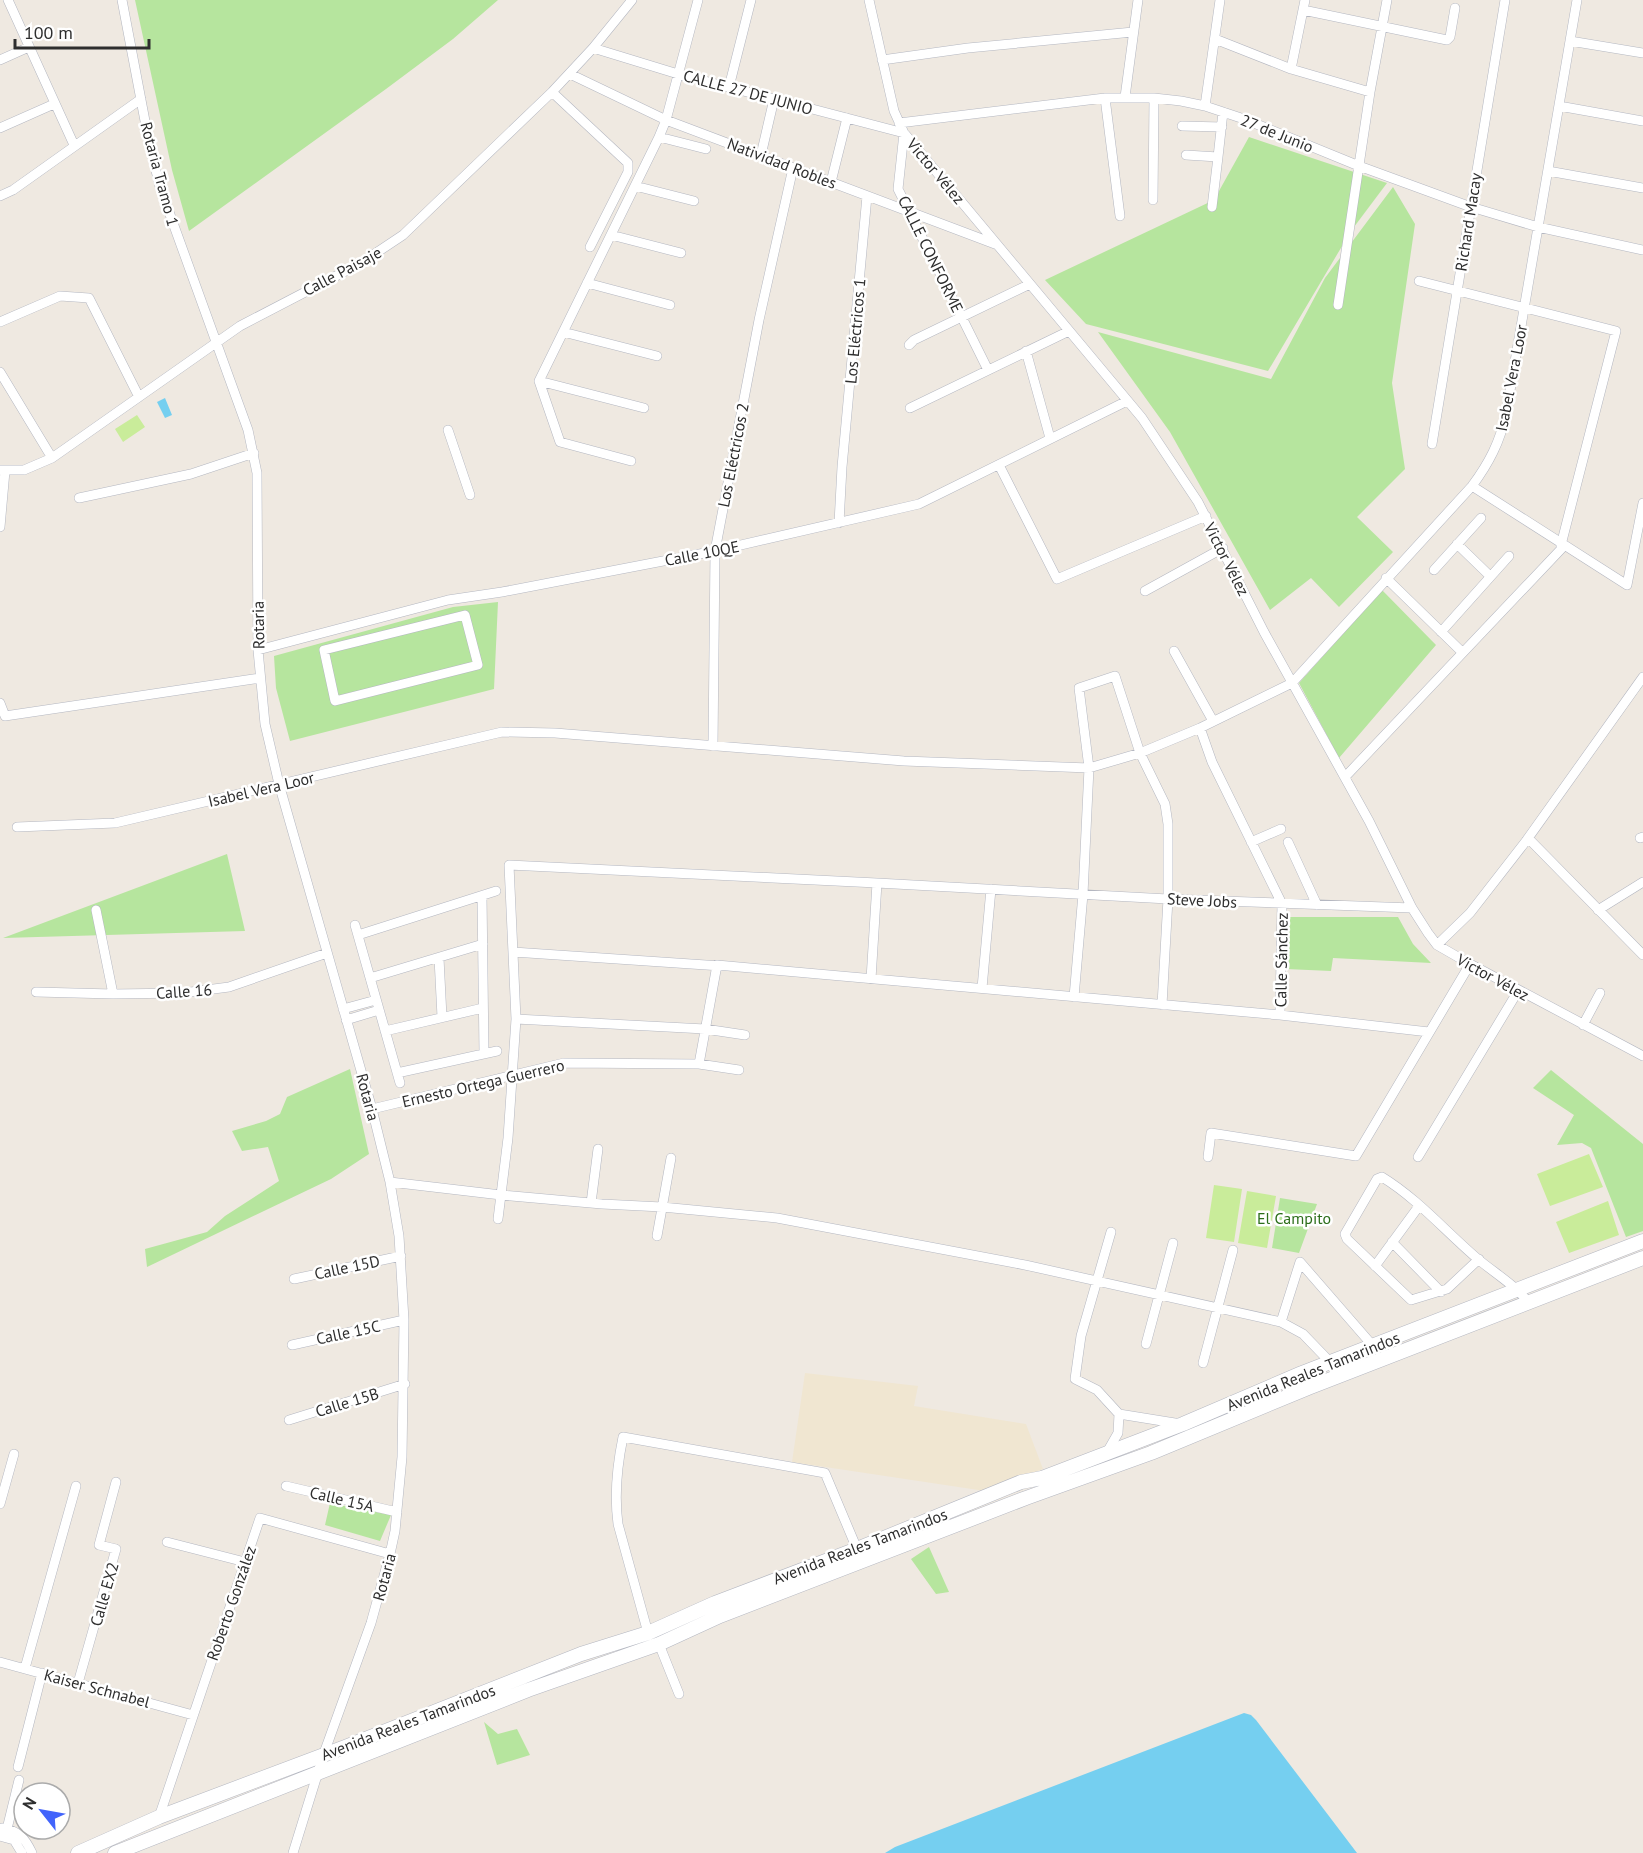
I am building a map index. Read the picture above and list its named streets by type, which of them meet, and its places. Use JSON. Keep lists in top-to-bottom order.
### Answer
{
  "streets": {
    "main road": ["Avenida Reales Tamarindos"],
    "street": [
      "CALLE 27 DE JUNIO",
      "27 de Junio",
      "Natividad Robles",
      "Victor Vélez",
      "Rotaria Tramo 1",
      "Richard Macay",
      "CALLE CONFORME",
      "Calle Paisaje",
      "Los Eléctricos 1",
      "Isabel Vera Loor",
      "Los Eléctricos 2",
      "Calle 10QE",
      "Rotaria",
      "Steve Jobs",
      "Calle Sánchez",
      "Calle 16",
      "Ernesto Ortega Guerrero",
      "Calle 15D",
      "Calle 15C",
      "Calle 15B",
      "Calle 15A",
      "Calle EX2",
      "Roberto González",
      "Kaiser Schnabel"
    ]
  },
  "crossings": [
    ["CALLE 27 DE JUNIO", "Victor Vélez"],
    ["CALLE 27 DE JUNIO", "CALLE CONFORME"],
    ["CALLE 27 DE JUNIO", "Calle Paisaje"],
    ["27 de Junio", "Victor Vélez"],
    ["27 de Junio", "Richard Macay"],
    ["27 de Junio", "Isabel Vera Loor"],
    ["Natividad Robles", "Victor Vélez"],
    ["Natividad Robles", "CALLE CONFORME"],
    ["Natividad Robles", "Calle Paisaje"],
    ["Natividad Robles", "Los Eléctricos 1"],
    ["Natividad Robles", "Los Eléctricos 2"],
    ["Victor Vélez", "CALLE CONFORME"],
    ["Victor Vélez", "Isabel Vera Loor"],
    ["Victor Vélez", "Calle 10QE"],
    ["Victor Vélez", "Steve Jobs"],
    ["Rotaria Tramo 1", "Calle Paisaje"],
    ["Rotaria Tramo 1", "Rotaria"],
    ["Calle Paisaje", "Rotaria"],
    ["Los Eléctricos 1", "Calle 10QE"],
    ["Isabel Vera Loor", "Los Eléctricos 2"],
    ["Isabel Vera Loor", "Rotaria"],
    ["Los Eléctricos 2", "Calle 10QE"],
    ["Calle 10QE", "Rotaria"],
    ["Rotaria", "Calle 16"],
    ["Rotaria", "Ernesto Ortega Guerrero"],
    ["Rotaria", "Calle 15D"],
    ["Rotaria", "Calle 15C"],
    ["Rotaria", "Avenida Reales Tamarindos"],
    ["Rotaria", "Calle 15B"],
    ["Rotaria", "Calle 15A"],
    ["Rotaria", "Roberto González"],
    ["Steve Jobs", "Calle Sánchez"],
    ["Avenida Reales Tamarindos", "Roberto González"],
    ["Calle EX2", "Kaiser Schnabel"],
    ["Roberto González", "Kaiser Schnabel"]
  ],
  "parks": ["El Campito"],
  "scale_bar": "100 m",
  "north": "top left"
}
